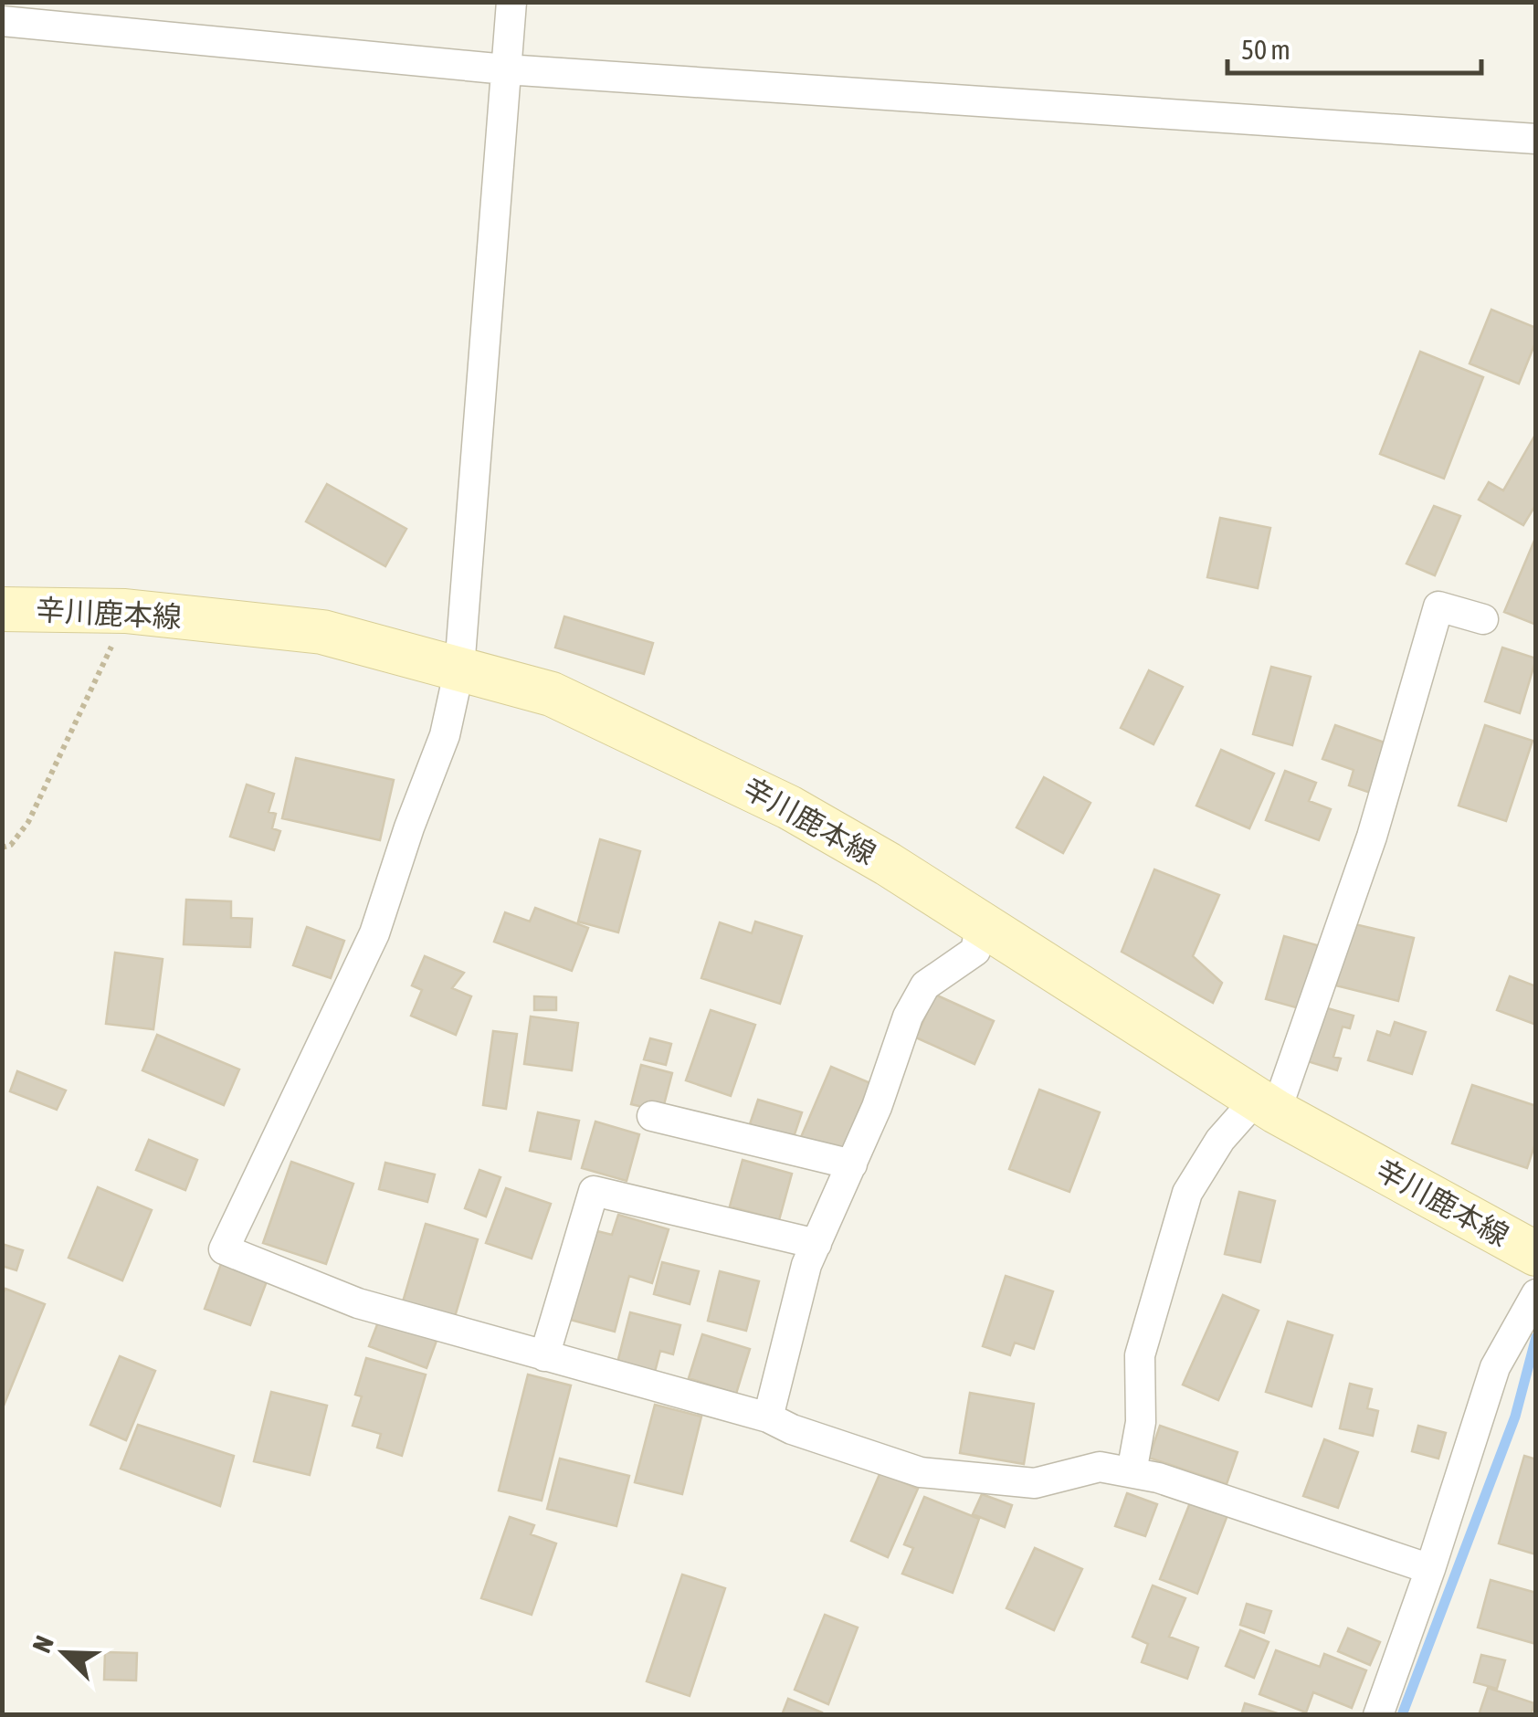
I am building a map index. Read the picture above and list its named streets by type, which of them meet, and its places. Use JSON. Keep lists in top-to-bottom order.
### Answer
{
  "streets": {
    "main road": ["辛川鹿本線"]
  },
  "scale_bar": "50 m",
  "north": "top left"
}
